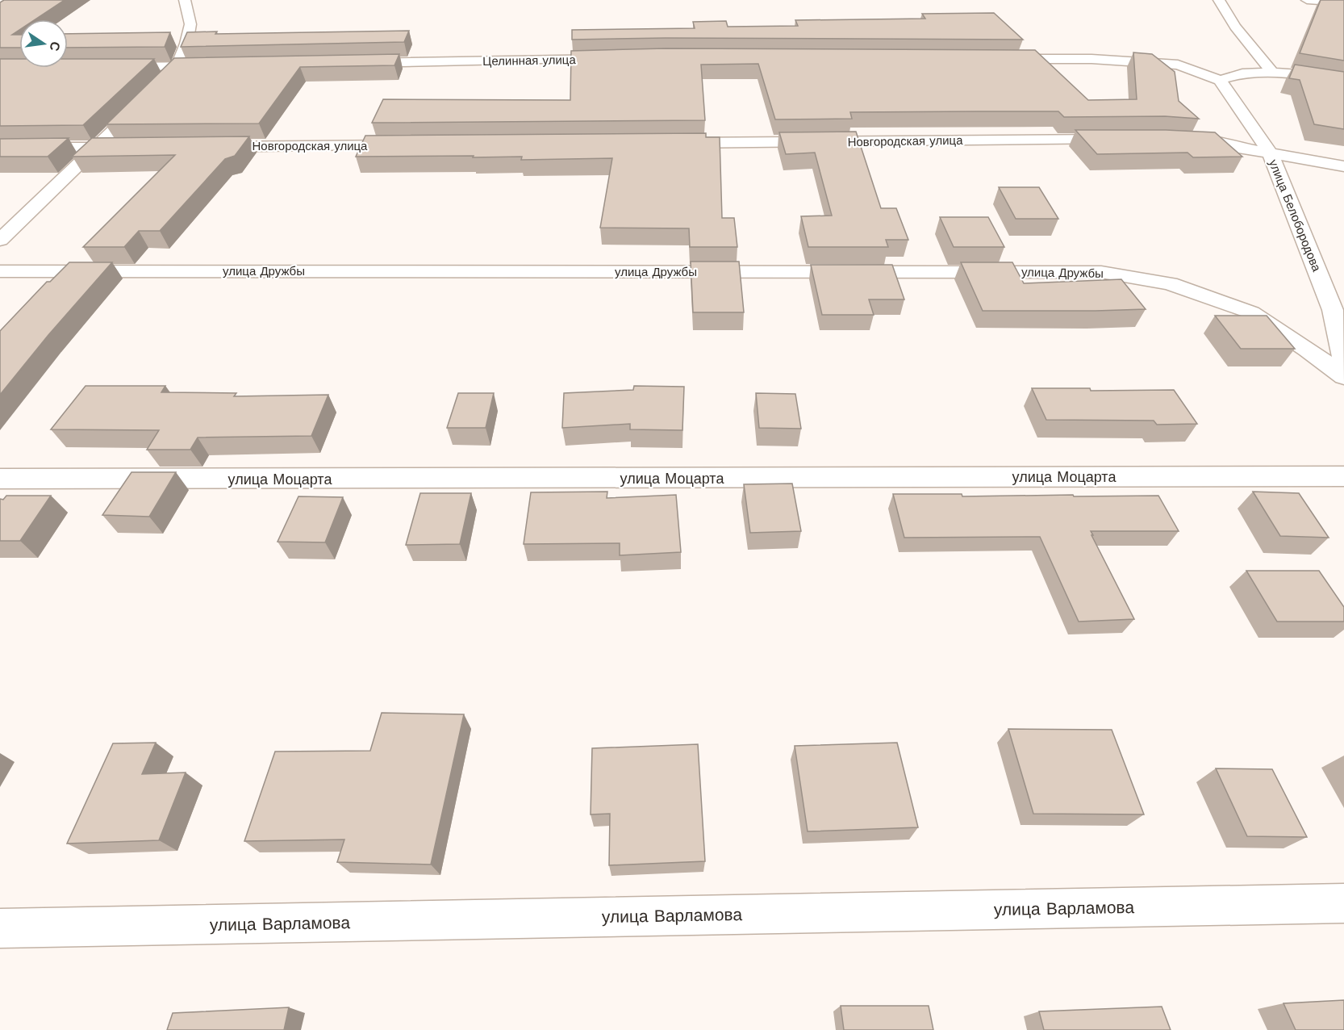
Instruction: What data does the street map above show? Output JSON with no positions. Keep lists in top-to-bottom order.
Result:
{
  "streets": {
    "street": [
      "Целинная улица",
      "Новгородская улица",
      "улица Белобородова",
      "улица Дружбы",
      "улица Моцарта",
      "улица Варламова"
    ]
  },
  "north": "right"
}
